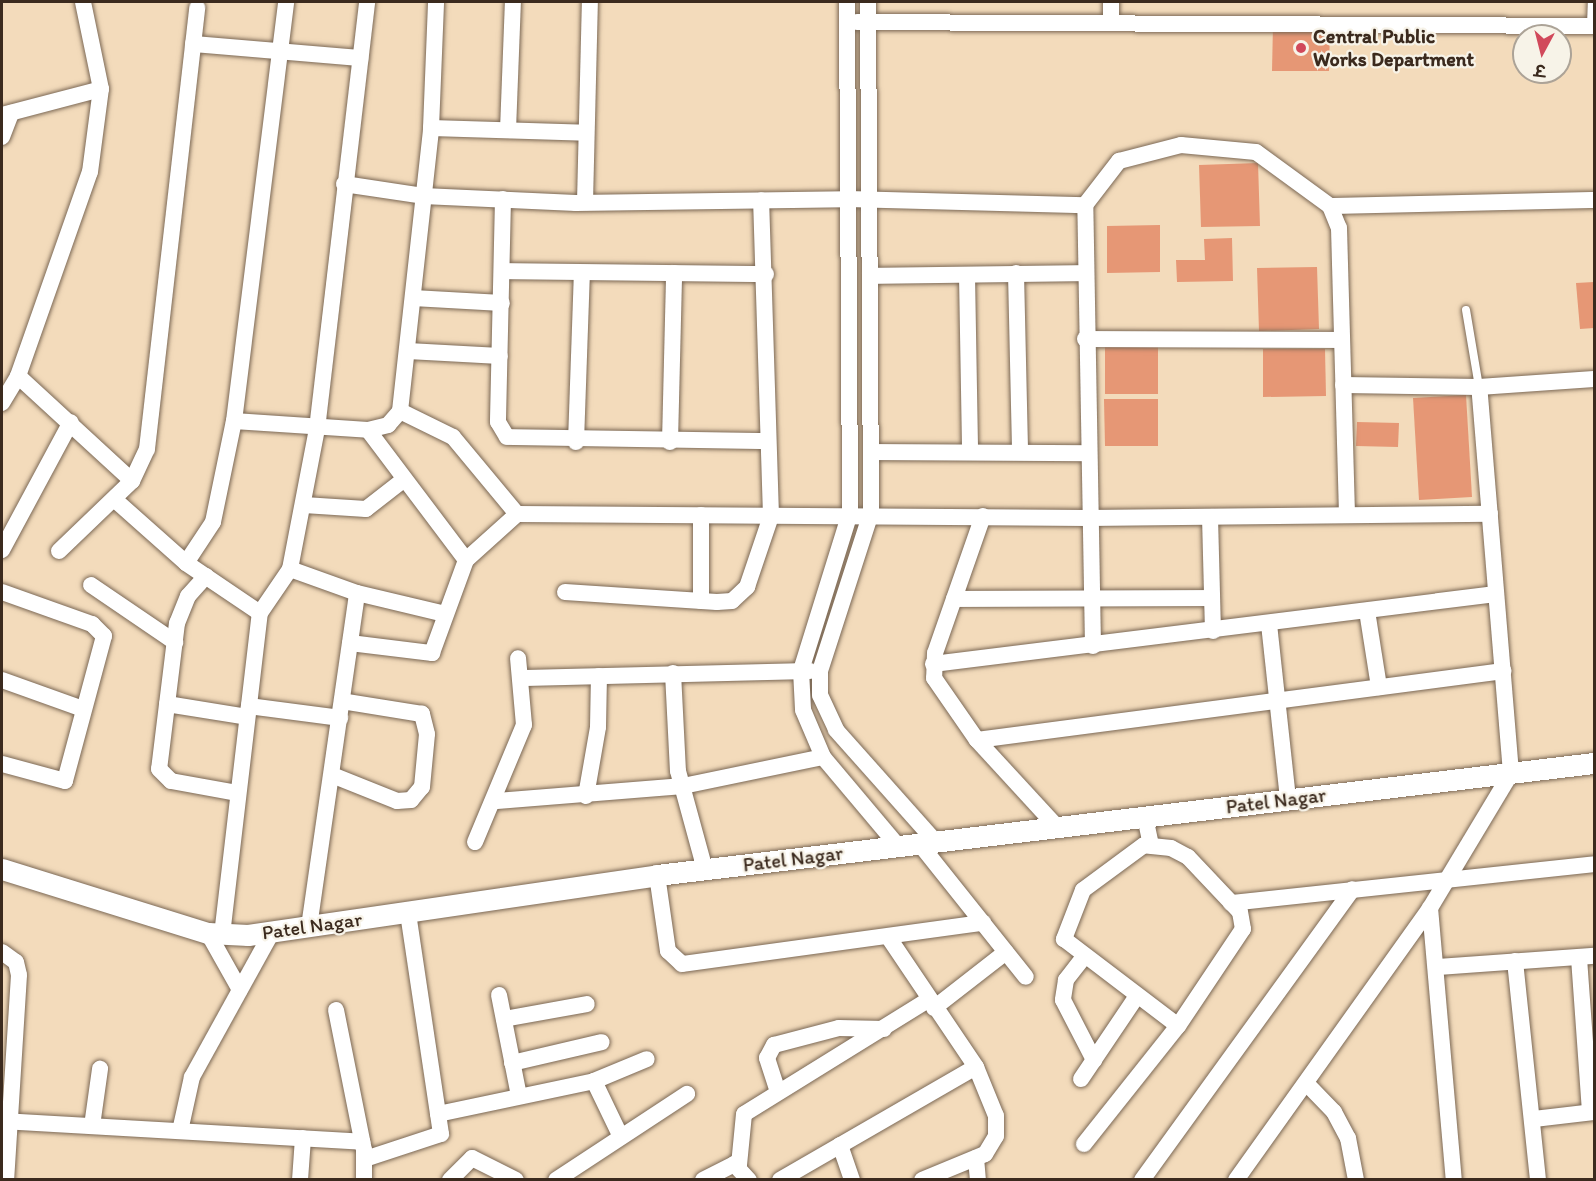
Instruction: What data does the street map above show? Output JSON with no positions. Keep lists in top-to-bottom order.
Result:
{
  "streets": {
    "street": ["Patel Nagar"]
  },
  "places": ["Central Public Works Department"],
  "north": "bottom"
}
